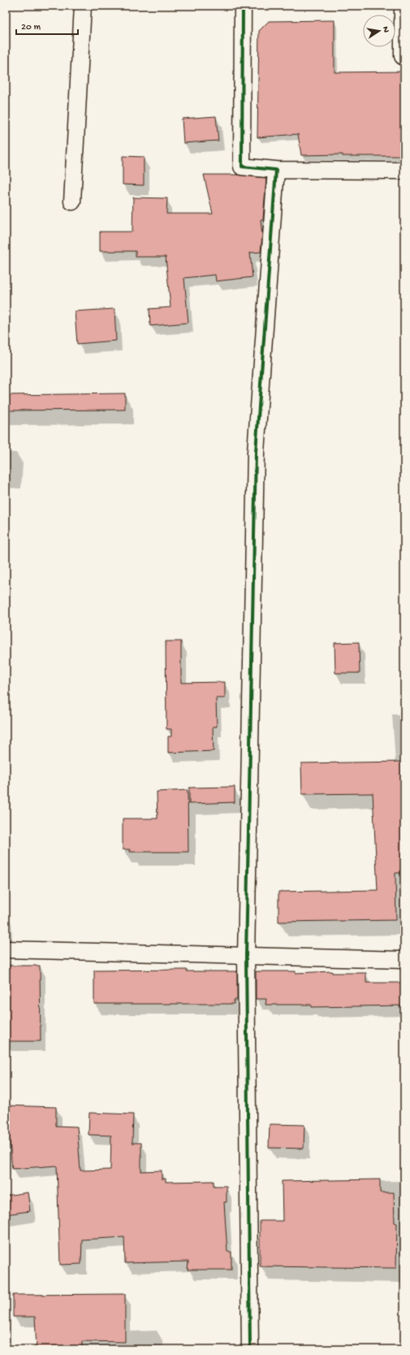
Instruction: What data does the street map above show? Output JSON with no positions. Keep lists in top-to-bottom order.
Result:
{
  "scale_bar": "20 m",
  "north": "right"
}
